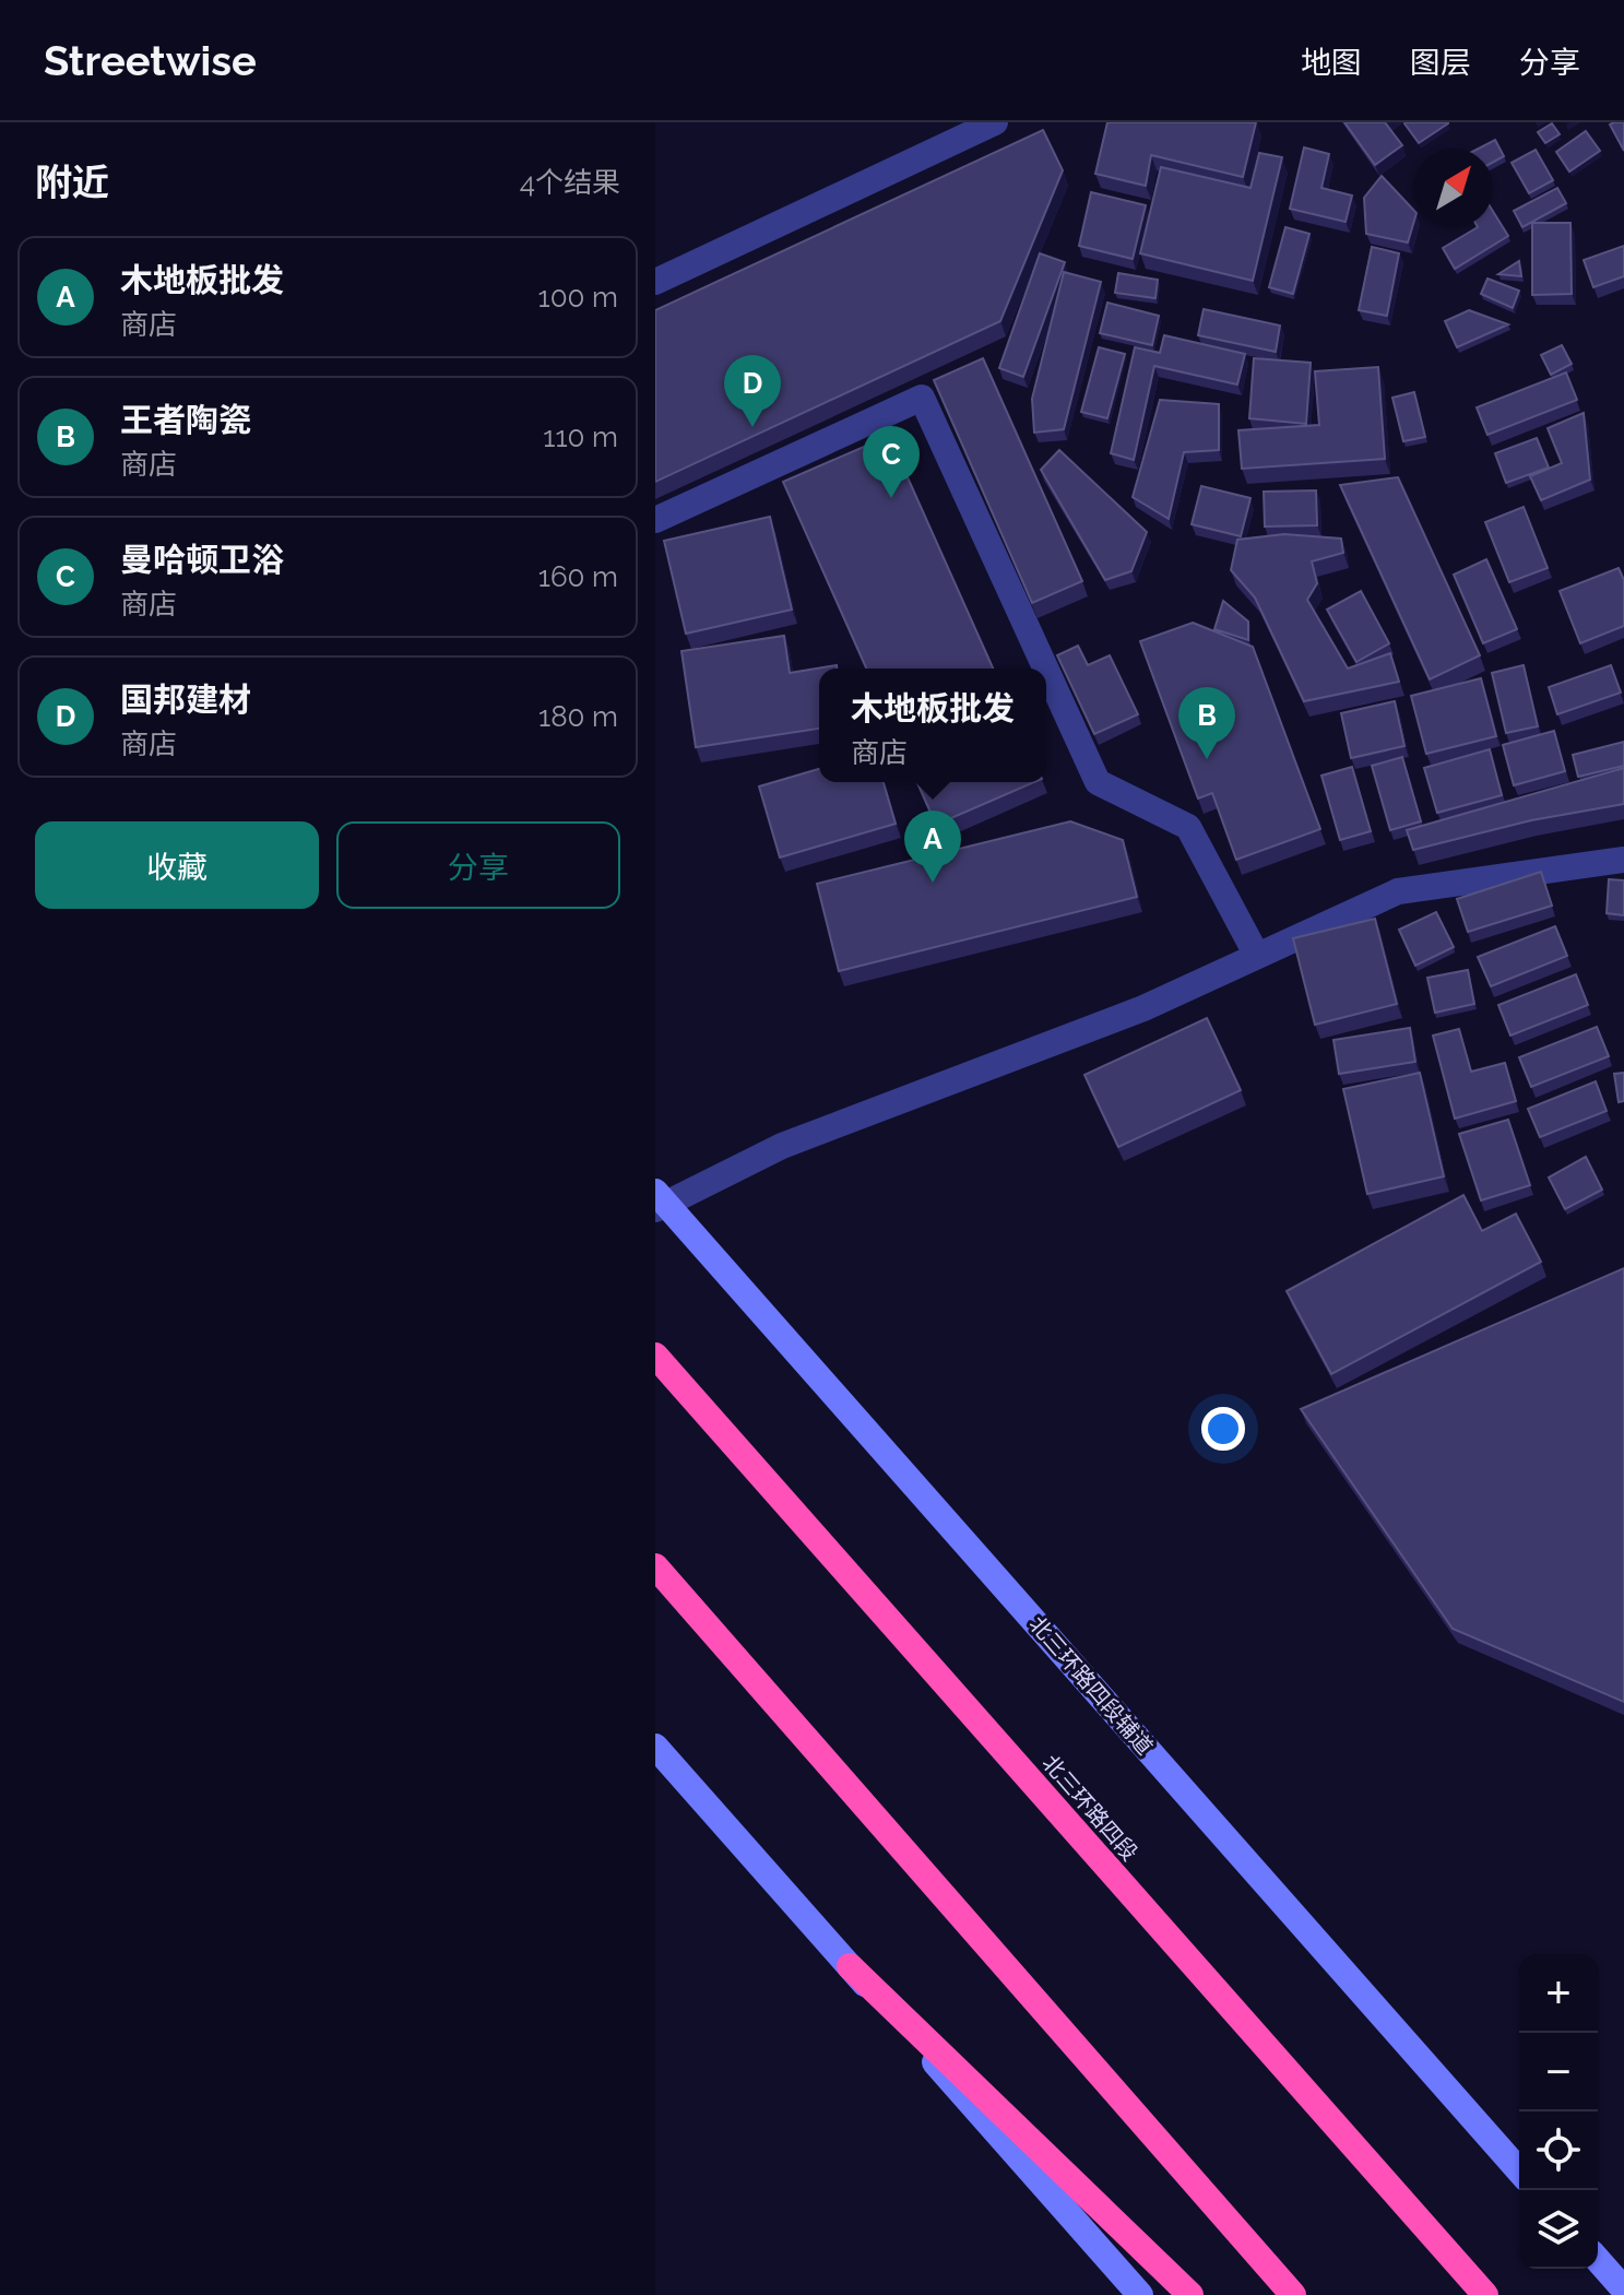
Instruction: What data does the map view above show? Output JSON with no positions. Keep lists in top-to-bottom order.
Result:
{
  "streets": {
    "highway": ["北三环路四段"],
    "main road": ["北三环路四段辅道"]
  },
  "north": "top right",
  "page": {
    "header": "Streetwise",
    "nav": ["地图", "图层", "分享"],
    "heading": ["附近", "4个结果"],
    "list": [
      {
        "mark": "A",
        "name": "木地板批发",
        "note": "商店",
        "value": "100 m"
      },
      {
        "mark": "B",
        "name": "王者陶瓷",
        "note": "商店",
        "value": "110 m"
      },
      {
        "mark": "C",
        "name": "曼哈顿卫浴",
        "note": "商店",
        "value": "160 m"
      },
      {
        "mark": "D",
        "name": "国邦建材",
        "note": "商店",
        "value": "180 m"
      }
    ],
    "pins": [
      "D",
      "C",
      "B",
      "A"
    ],
    "popup": ["木地板批发", "商店"],
    "buttons": ["收藏", "分享"],
    "map_buttons": ["+", "−"]
  }
}
